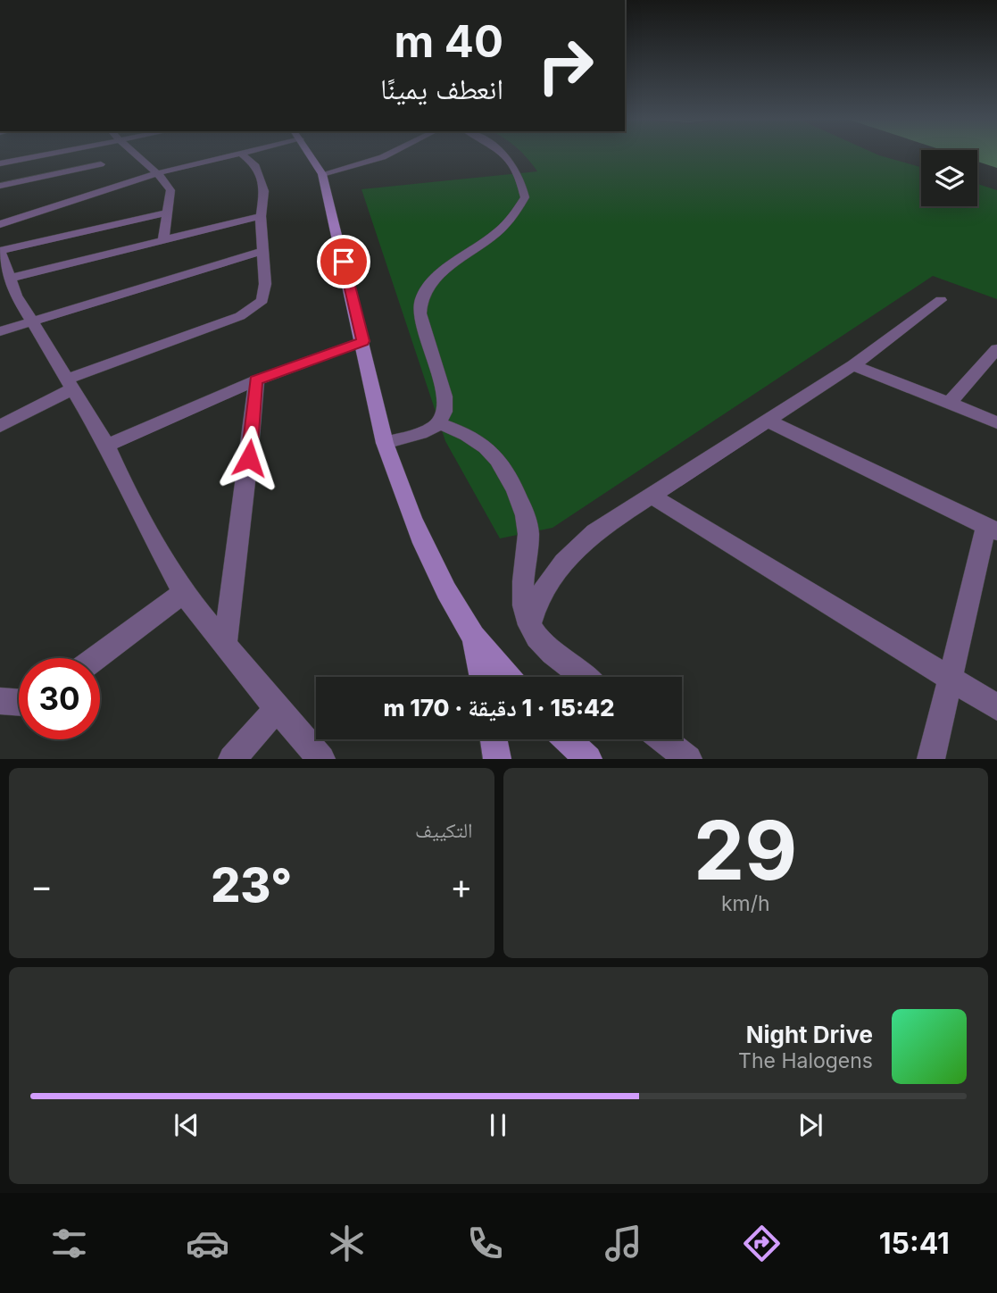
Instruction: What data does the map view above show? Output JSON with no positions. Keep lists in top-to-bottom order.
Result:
{
  "page": {
    "turn": ["40 m", "انعطف يمينًا"],
    "limit": "30",
    "trip": "15:42 · 1 دقيقة · 170 m",
    "tile": [
      ["29", "km/h"],
      "التكييف"
    ],
    "heat": ["−", "23°", "+"],
    "song": ["Night Drive", "The Halogens"],
    "tabs": "15:41"
  }
}
